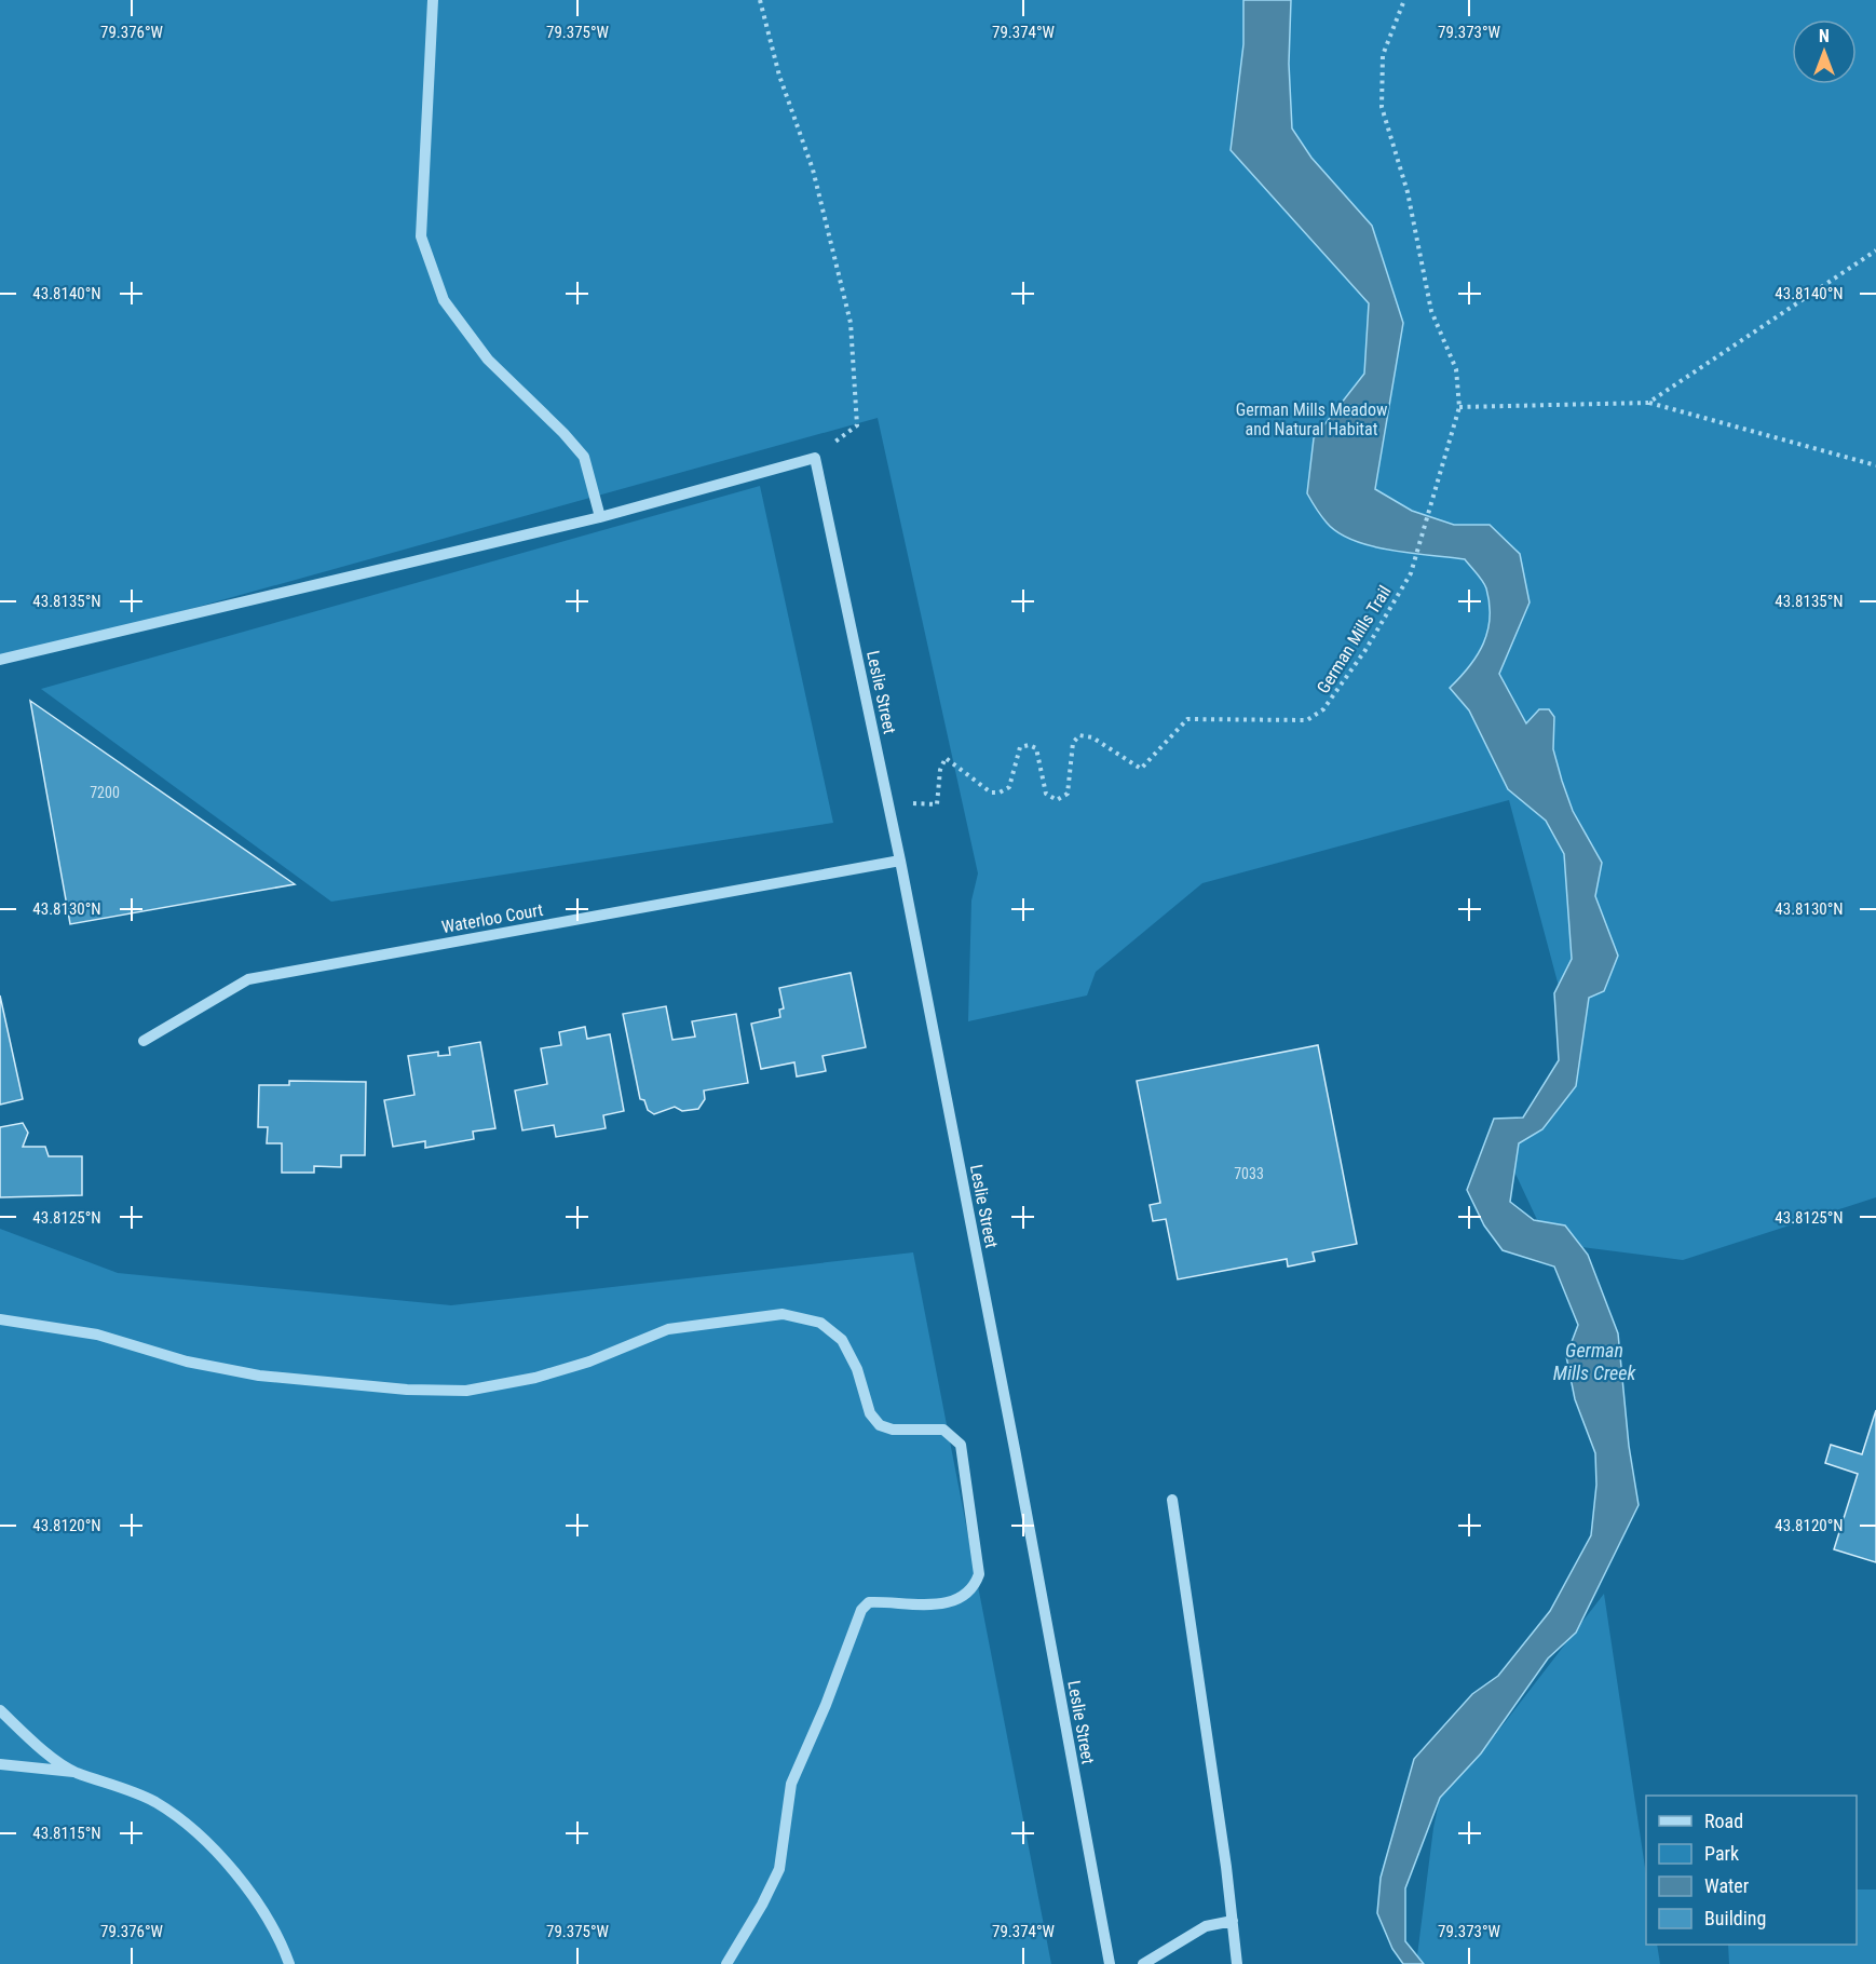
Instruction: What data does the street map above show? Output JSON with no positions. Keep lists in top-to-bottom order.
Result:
{
  "streets": {
    "street": ["Leslie Street", "Waterloo Court"],
    "path": ["German Mills Trail"]
  },
  "crossings": [
    ["German Mills Trail", "Leslie Street"],
    ["Leslie Street", "Waterloo Court"]
  ],
  "water": ["German Mills Creek"],
  "parks": ["German Mills Meadow and Natural Habitat"],
  "house_numbers": ["7200", "7033"],
  "legend": [
    "Road",
    "Park",
    "Water",
    "Building"
  ],
  "north": "top",
  "coordinates": [
    "79.376°W",
    "79.375°W",
    "79.374°W",
    "79.373°W",
    "43.8140°N",
    "43.8135°N",
    "43.8130°N",
    "43.8125°N",
    "43.8120°N",
    "43.8115°N"
  ]
}
